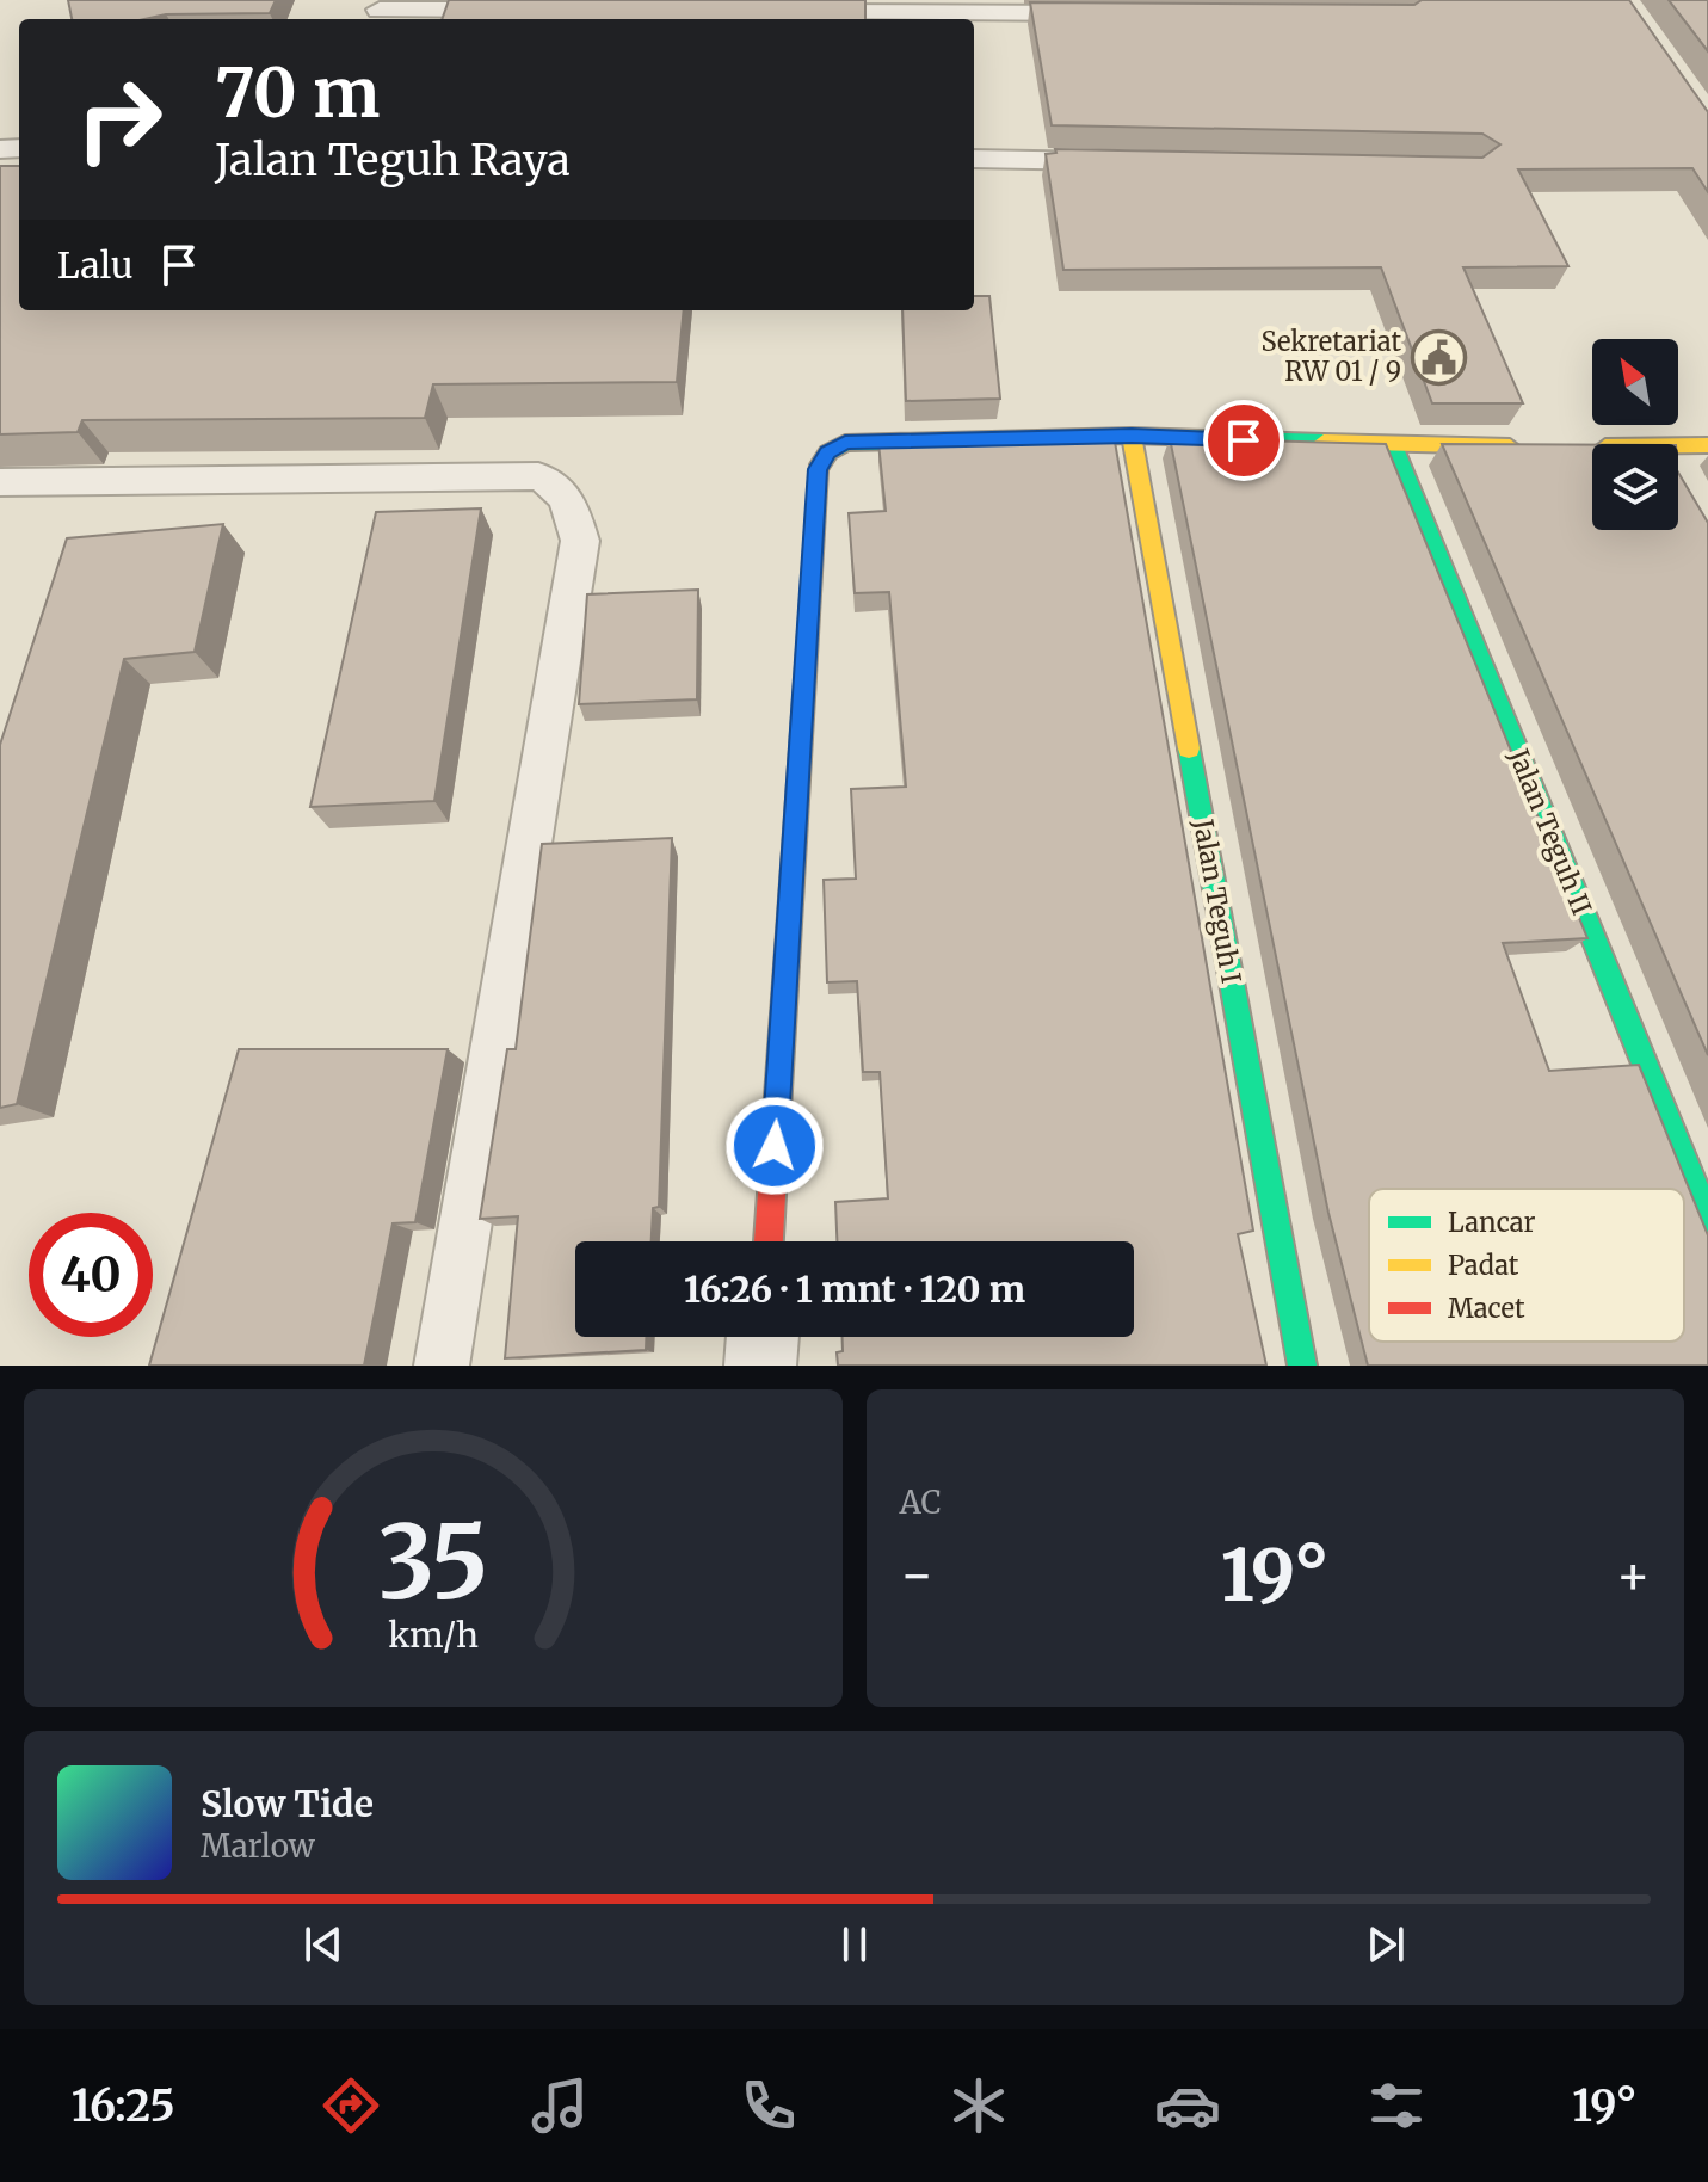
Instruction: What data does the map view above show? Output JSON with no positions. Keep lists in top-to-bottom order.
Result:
{
  "streets": {
    "street": ["Jalan Teguh II", "Jalan Teguh I"]
  },
  "places": {
    "public building": ["Sekretariat RW 01 / 9"]
  },
  "legend": ["Lancar", "Padat", "Macet"],
  "north": "top left",
  "page": {
    "turn": ["70 m", "Jalan Teguh Raya"],
    "then": "Lalu",
    "limit": "40",
    "trip": "16:26 · 1 mnt · 120 m",
    "tile": "AC",
    "heat": ["−", "19°", "+"],
    "song": ["Slow Tide", "Marlow"],
    "tabs": ["16:25", "19°"],
    "gauge": ["35", "km/h"]
  }
}
